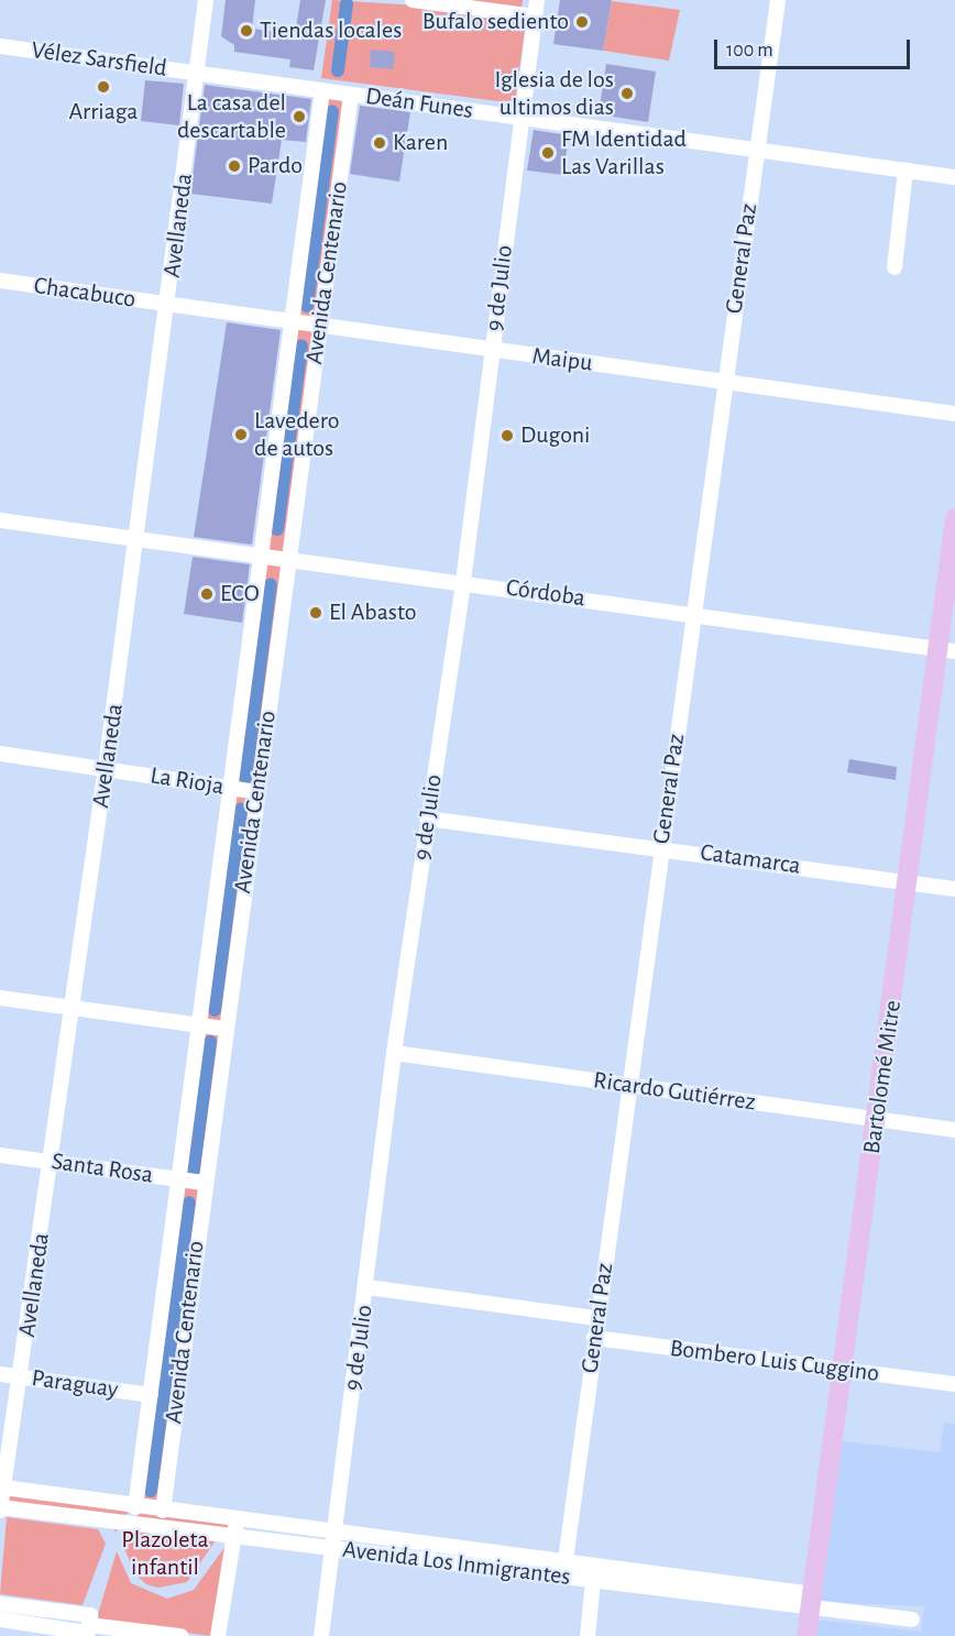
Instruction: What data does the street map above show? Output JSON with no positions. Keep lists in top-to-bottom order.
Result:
{
  "streets": {
    "main road": ["Bartolomé Mitre"],
    "street": [
      "Vélez Sarsfield",
      "Deán Funes",
      "Avellaneda",
      "General Paz",
      "Avenida Centenario",
      "9 de Julio",
      "Chacabuco",
      "Maipu",
      "Córdoba",
      "La Rioja",
      "Catamarca",
      "Ricardo Gutiérrez",
      "Santa Rosa",
      "Bombero Luis Cuggino",
      "Paraguay",
      "Avenida Los Inmigrantes"
    ]
  },
  "crossings": [
    ["Vélez Sarsfield", "Deán Funes"],
    ["Vélez Sarsfield", "Avellaneda"],
    ["Deán Funes", "Avellaneda"],
    ["Deán Funes", "General Paz"],
    ["Deán Funes", "Avenida Centenario"],
    ["Deán Funes", "9 de Julio"],
    ["Avellaneda", "Chacabuco"],
    ["Avellaneda", "Maipu"],
    ["Avellaneda", "Córdoba"],
    ["Avellaneda", "La Rioja"],
    ["Avellaneda", "Santa Rosa"],
    ["Avellaneda", "Paraguay"],
    ["Avellaneda", "Avenida Los Inmigrantes"],
    ["General Paz", "Maipu"],
    ["General Paz", "Córdoba"],
    ["General Paz", "Catamarca"],
    ["General Paz", "Ricardo Gutiérrez"],
    ["General Paz", "Bombero Luis Cuggino"],
    ["General Paz", "Avenida Los Inmigrantes"],
    ["Avenida Centenario", "Maipu"],
    ["Avenida Centenario", "Córdoba"],
    ["Avenida Centenario", "La Rioja"],
    ["Avenida Centenario", "Santa Rosa"],
    ["Avenida Centenario", "Paraguay"],
    ["Avenida Centenario", "Avenida Los Inmigrantes"],
    ["9 de Julio", "Maipu"],
    ["9 de Julio", "Córdoba"],
    ["9 de Julio", "Catamarca"],
    ["9 de Julio", "Ricardo Gutiérrez"],
    ["9 de Julio", "Avenida Los Inmigrantes"],
    ["Chacabuco", "Maipu"],
    ["Córdoba", "Bartolomé Mitre"],
    ["Catamarca", "Bartolomé Mitre"],
    ["Bartolomé Mitre", "Ricardo Gutiérrez"],
    ["Bartolomé Mitre", "Bombero Luis Cuggino"],
    ["Bartolomé Mitre", "Avenida Los Inmigrantes"]
  ],
  "parks": ["Plazoleta infantil"],
  "places": [
    "Bufalo sediento",
    "Tiendas locales",
    "Arriaga",
    "Iglesia de los ultimos dias",
    "La casa del descartable",
    "Karen",
    "FM Identidad Las Varillas",
    "Pardo",
    "Lavedero de autos",
    "Dugoni",
    "ECO",
    "El Abasto"
  ],
  "scale_bar": "100 m"
}
